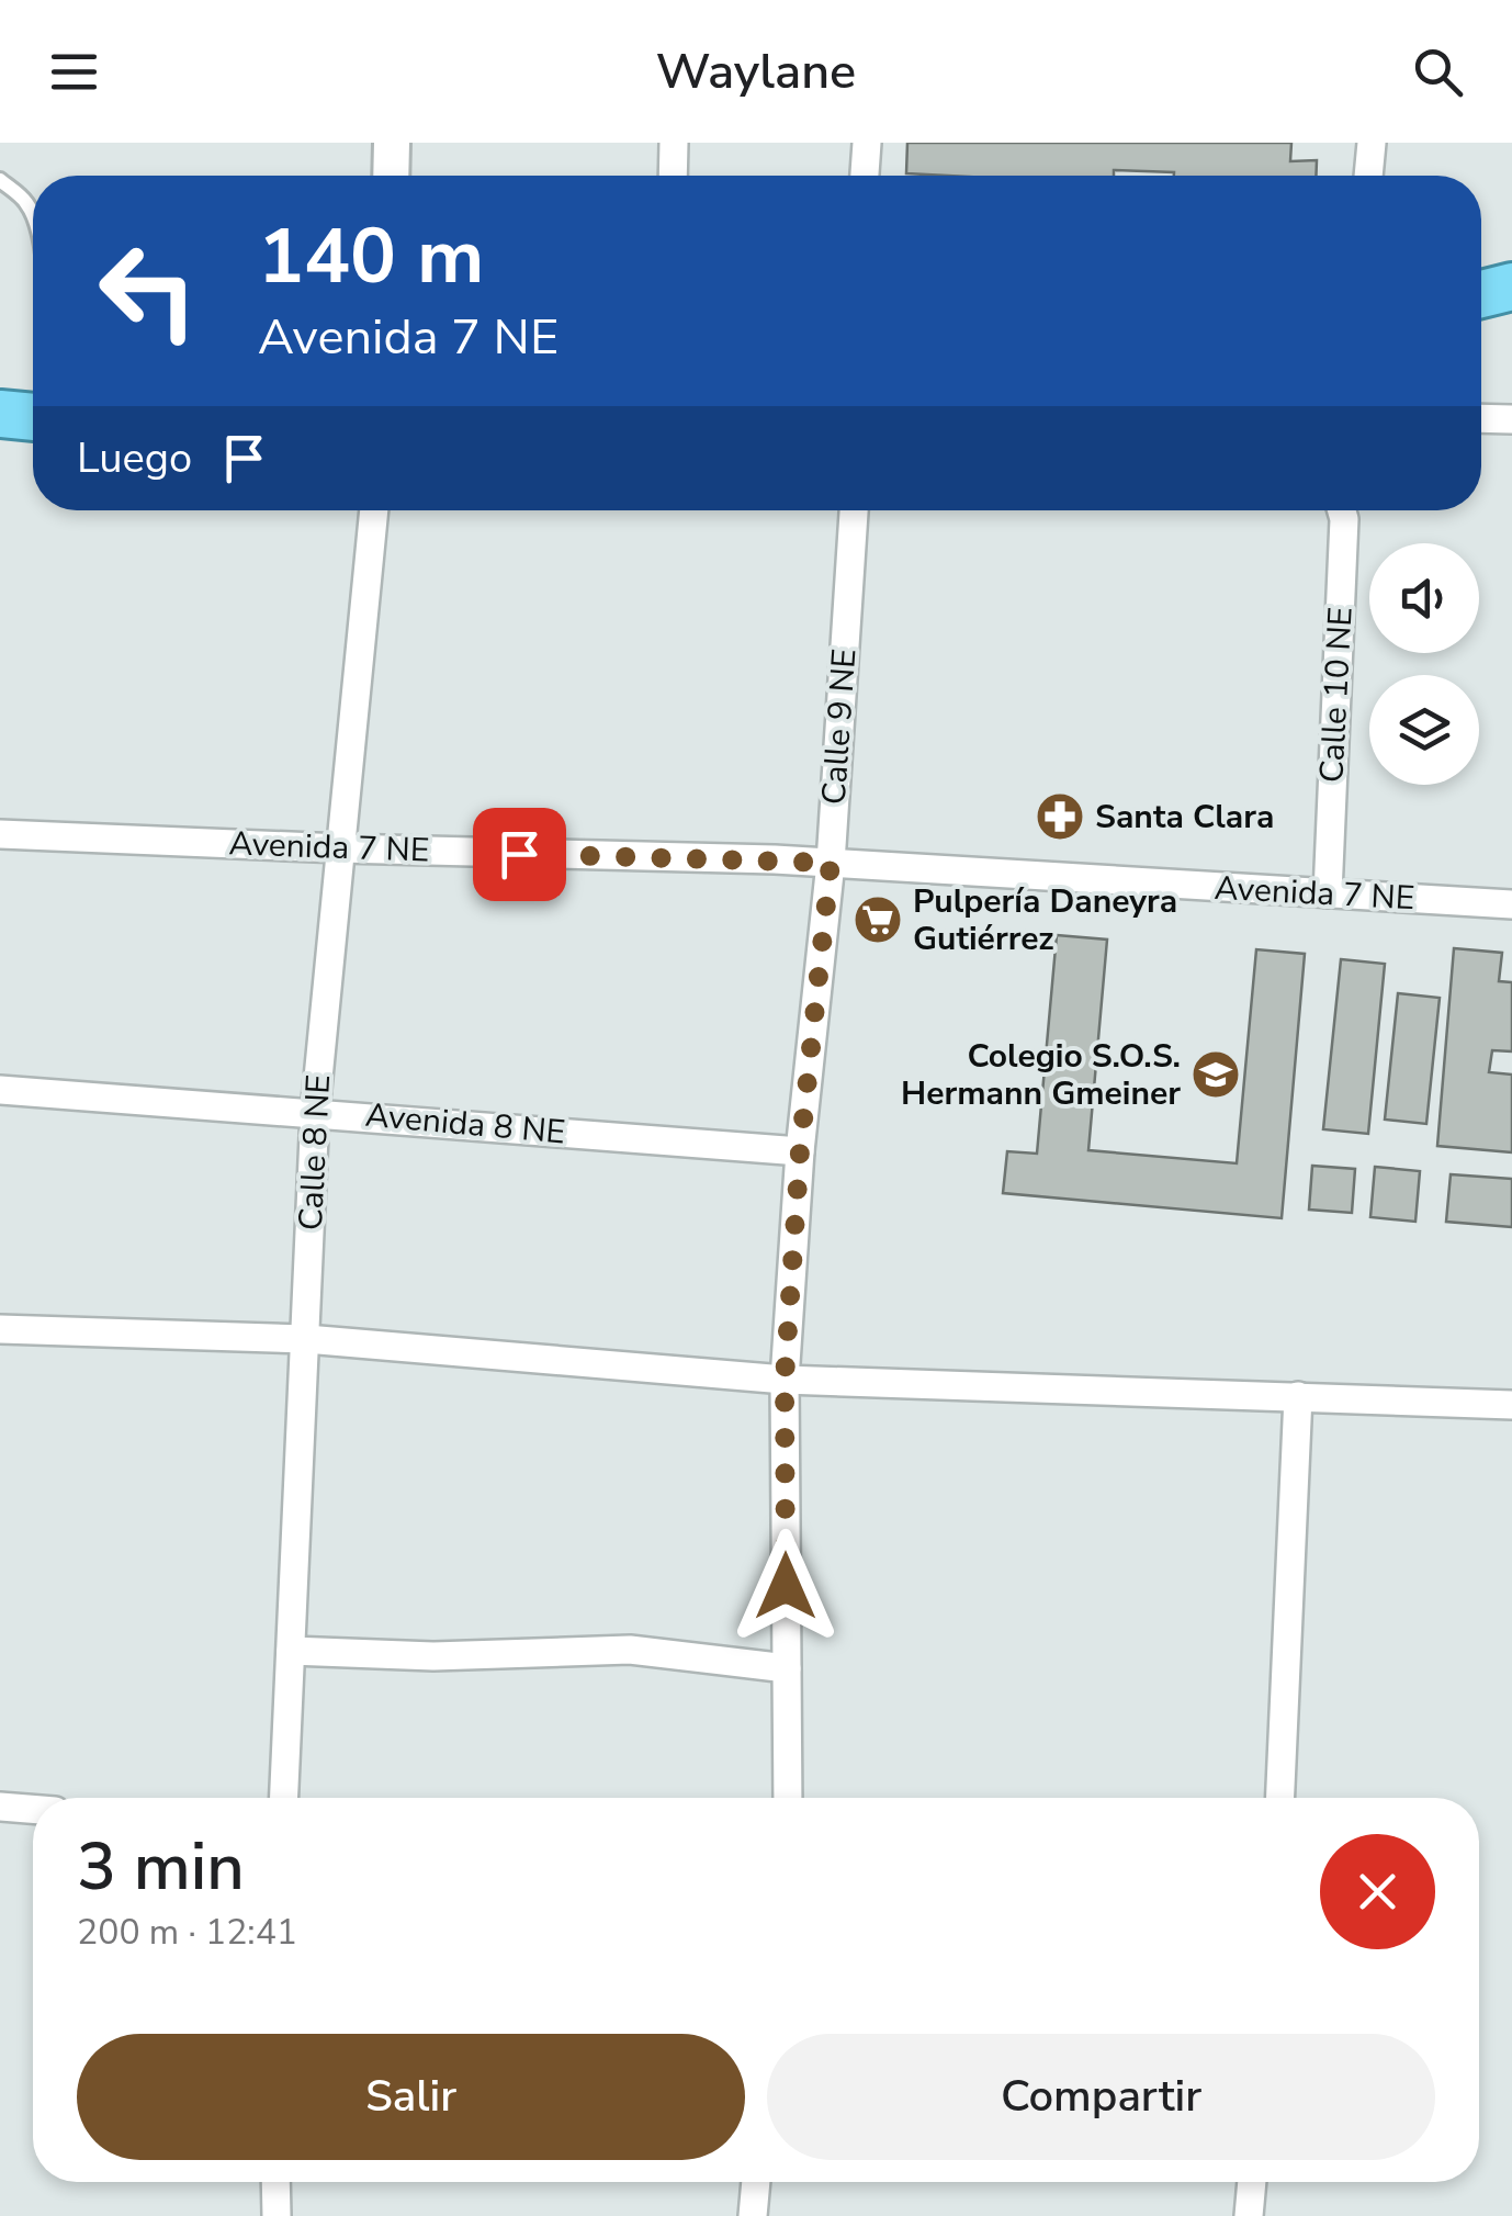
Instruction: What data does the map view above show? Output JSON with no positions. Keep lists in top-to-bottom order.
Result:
{
  "streets": {
    "street": [
      "Calle 10 NE",
      "Calle 9 NE",
      "Avenida 7 NE",
      "Avenida 8 NE",
      "Calle 8 NE"
    ]
  },
  "crossings": [
    ["Calle 10 NE", "Avenida 7 NE"],
    ["Calle 9 NE", "Avenida 7 NE"],
    ["Calle 9 NE", "Avenida 8 NE"],
    ["Avenida 7 NE", "Calle 8 NE"],
    ["Avenida 8 NE", "Calle 8 NE"]
  ],
  "places": {
    "pharmacy": ["Santa Clara"],
    "supermarket": ["Pulpería Daneyra Gutiérrez"],
    "school or university": ["Colegio S.O.S. Hermann Gmeiner"]
  },
  "page": {
    "header": "Waylane",
    "turn": ["140 m", "Avenida 7 NE"],
    "then": "Luego",
    "heading": ["3 min", "200 m · 12:41"],
    "buttons": ["Salir", "Compartir"]
  }
}
